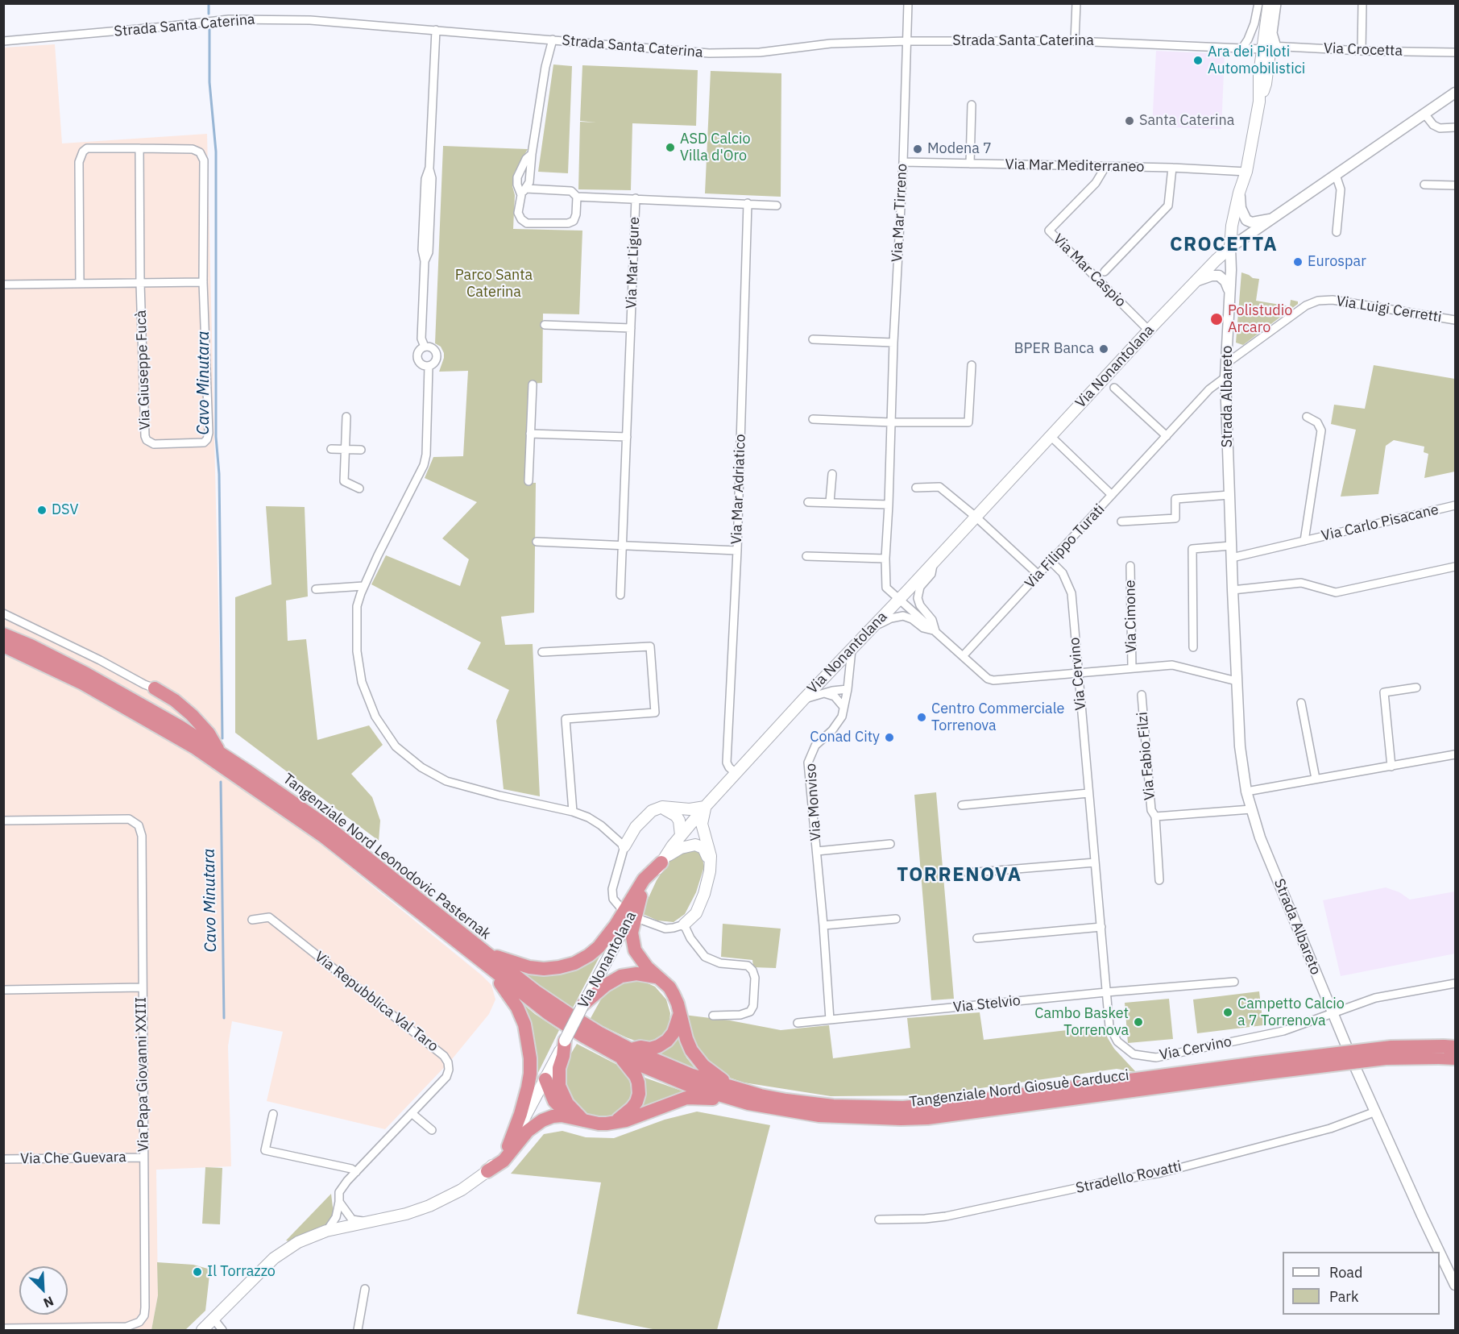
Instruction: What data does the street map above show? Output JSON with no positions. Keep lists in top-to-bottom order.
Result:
{
  "streets": {
    "highway": ["Tangenziale Nord Leonodovic Pasternak", "Tangenziale Nord Giosuè Carducci"],
    "main road": ["Via Nonantolana"],
    "street": [
      "Strada Santa Caterina",
      "Via Crocetta",
      "Via Mar Mediterraneo",
      "Via Mar Tirreno",
      "Via Mar Ligure",
      "Via Mar Caspio",
      "Via Luigi Cerretti",
      "Via Giuseppe Fucà",
      "Strada Albareto",
      "Via Mar Adriatico",
      "Via Carlo Pisacane",
      "Via Filippo Turati",
      "Via Cimone",
      "Via Cervino",
      "Via Fabio Filzi",
      "Via Monviso",
      "Via Repubblica Val Taro",
      "Via Stelvio",
      "Via Papa Giovanni XXIII",
      "Via Che Guevara",
      "Stradello Rovatti"
    ]
  },
  "crossings": [
    ["Strada Santa Caterina", "Via Crocetta"],
    ["Strada Santa Caterina", "Via Mar Tirreno"],
    ["Via Mar Mediterraneo", "Via Mar Tirreno"],
    ["Via Mar Mediterraneo", "Via Mar Caspio"],
    ["Via Mar Tirreno", "Via Nonantolana"],
    ["Via Mar Tirreno", "Via Cimone"],
    ["Via Mar Caspio", "Via Nonantolana"],
    ["Via Luigi Cerretti", "Strada Albareto"],
    ["Via Nonantolana", "Strada Albareto"],
    ["Via Nonantolana", "Via Mar Adriatico"],
    ["Via Nonantolana", "Via Cimone"],
    ["Via Nonantolana", "Via Monviso"],
    ["Via Nonantolana", "Via Repubblica Val Taro"],
    ["Strada Albareto", "Via Carlo Pisacane"],
    ["Strada Albareto", "Via Filippo Turati"],
    ["Strada Albareto", "Via Cimone"],
    ["Strada Albareto", "Via Cervino"],
    ["Strada Albareto", "Via Fabio Filzi"],
    ["Strada Albareto", "Stradello Rovatti"],
    ["Via Filippo Turati", "Via Cimone"],
    ["Via Filippo Turati", "Via Cervino"],
    ["Via Cimone", "Via Cervino"],
    ["Via Cervino", "Via Stelvio"],
    ["Via Monviso", "Via Stelvio"],
    ["Tangenziale Nord Leonodovic Pasternak", "Tangenziale Nord Giosuè Carducci"],
    ["Via Papa Giovanni XXIII", "Via Che Guevara"]
  ],
  "districts": ["CROCETTA", "TORRENOVA"],
  "water": ["Cavo Minutara"],
  "parks": ["Parco Santa Caterina"],
  "places": [
    "Ara dei Piloti Automobilistici",
    "Santa Caterina",
    "ASD Calcio Villa d'Oro",
    "Modena 7",
    "Eurospar",
    "Polistudio Arcaro",
    "BPER Banca",
    "DSV",
    "Centro Commerciale Torrenova",
    "Conad City",
    "Campetto Calcio a 7 Torrenova",
    "Cambo Basket Torrenova",
    "Il Torrazzo"
  ],
  "legend": ["Road", "Park"],
  "north": "bottom right"
}
